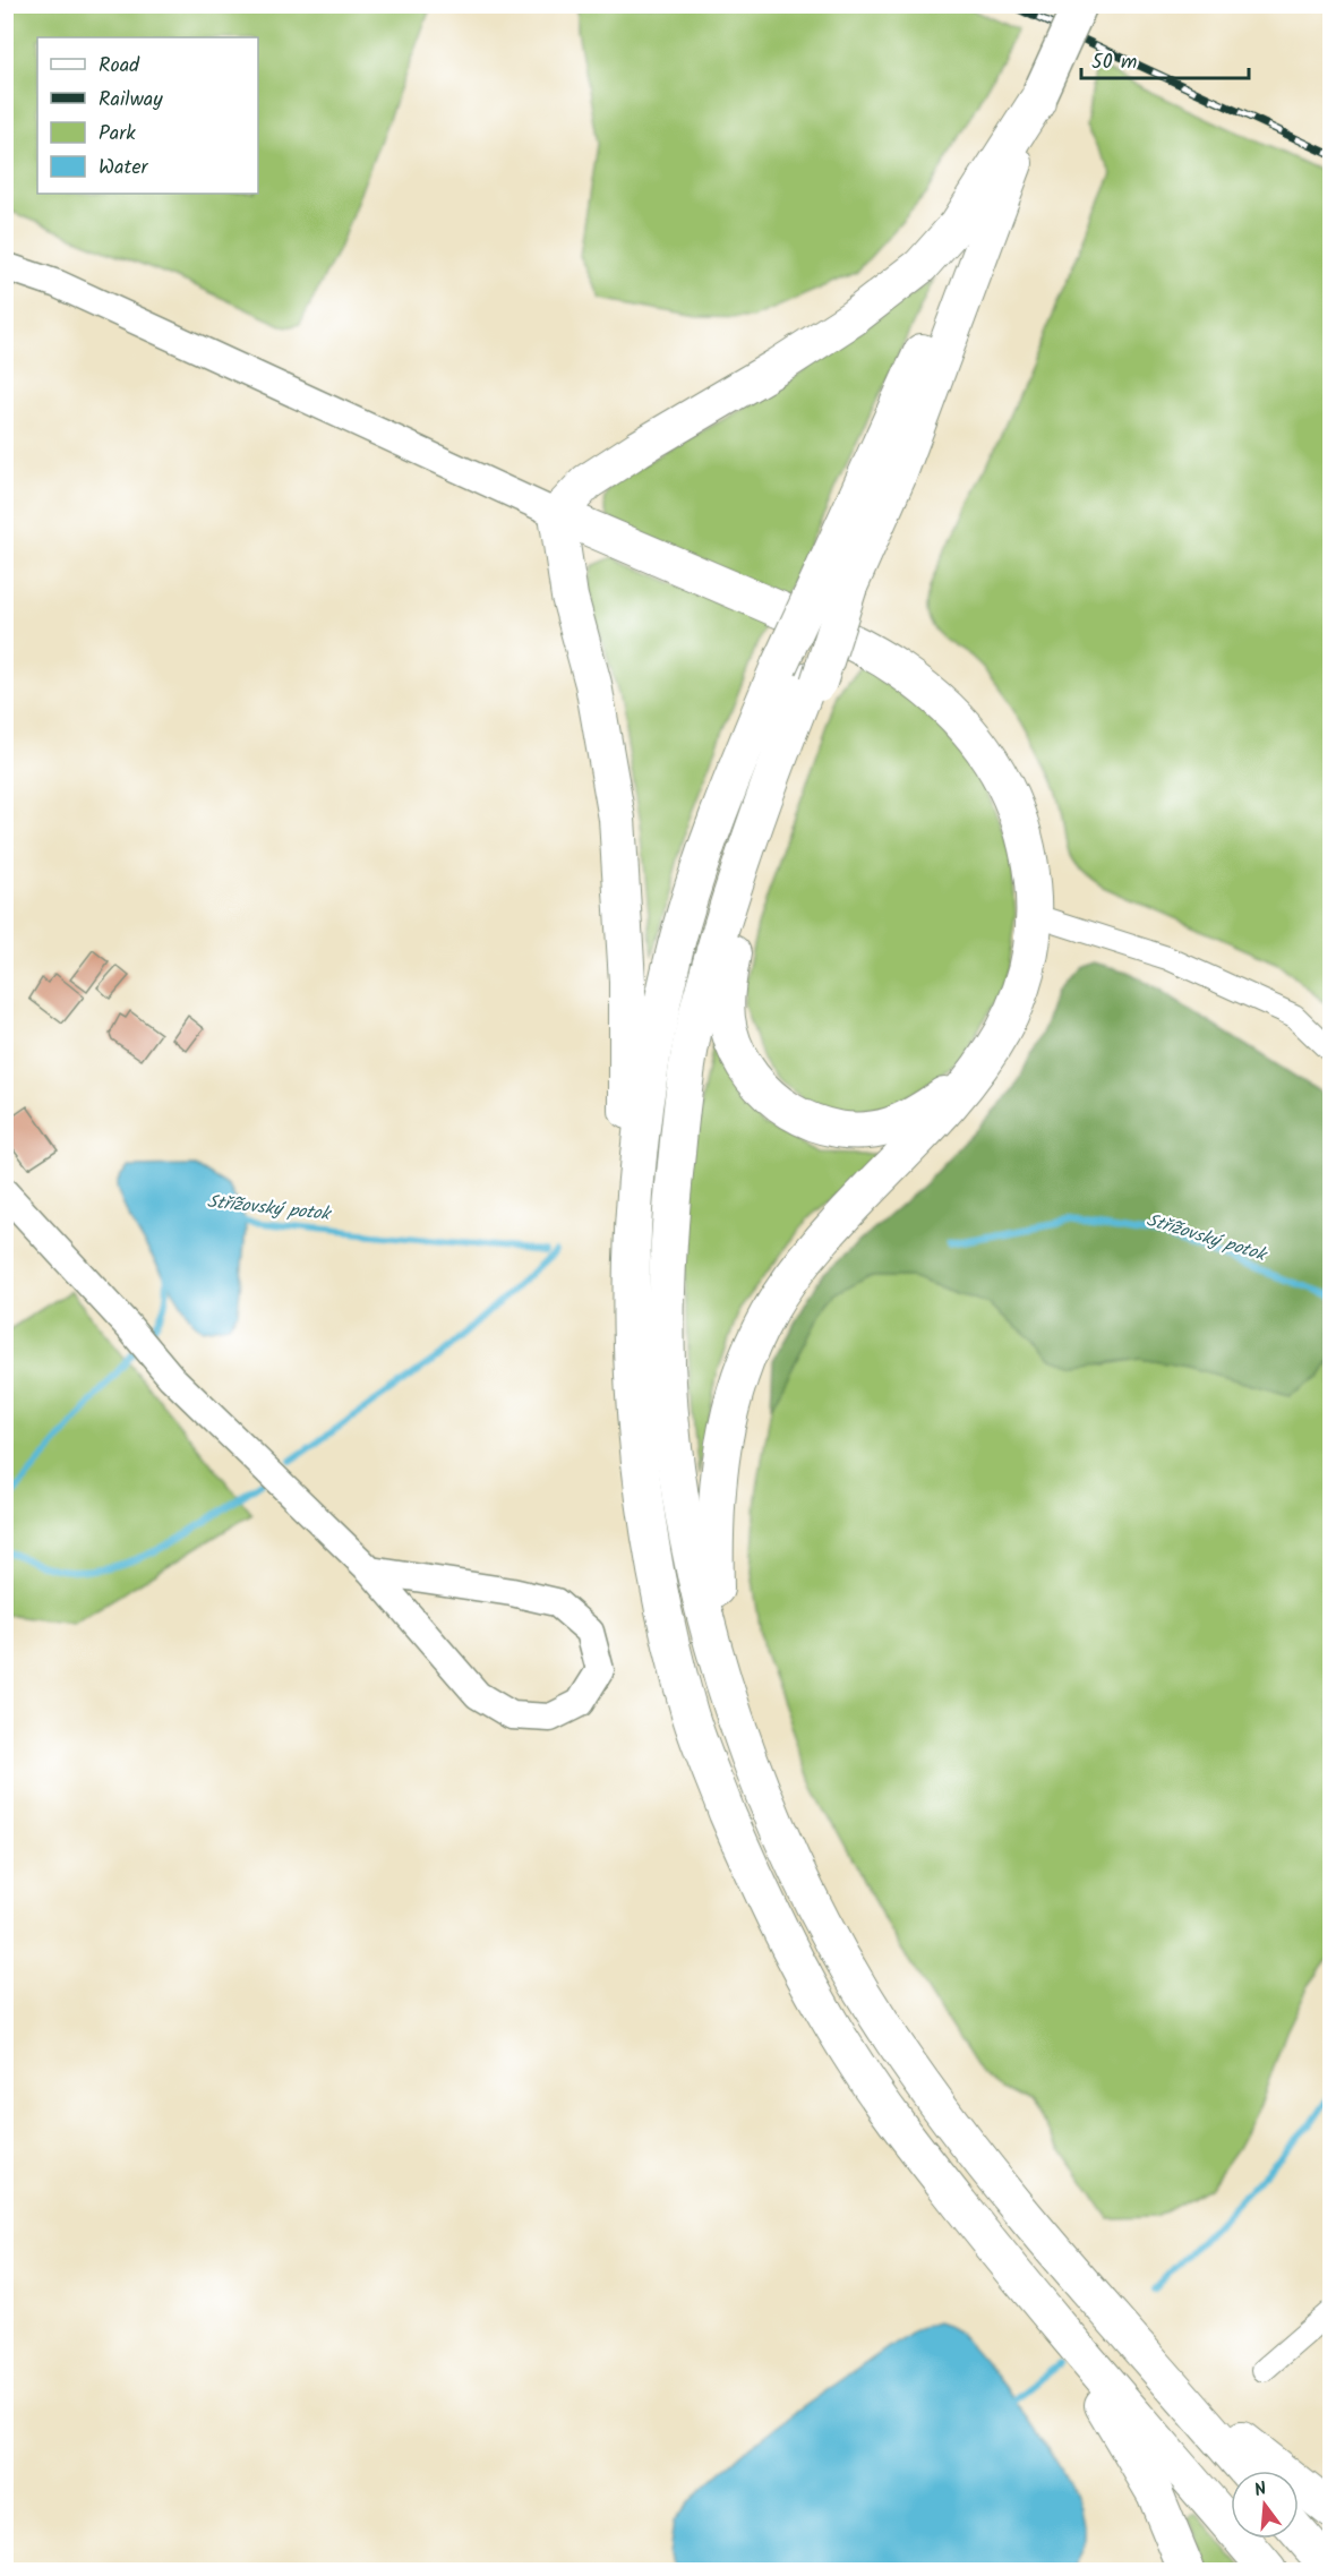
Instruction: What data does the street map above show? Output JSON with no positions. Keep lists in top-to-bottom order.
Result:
{
  "water": ["Střížovský potok"],
  "legend": [
    "Road",
    "Railway",
    "Park",
    "Water"
  ],
  "scale_bar": "50 m",
  "north": "top"
}
